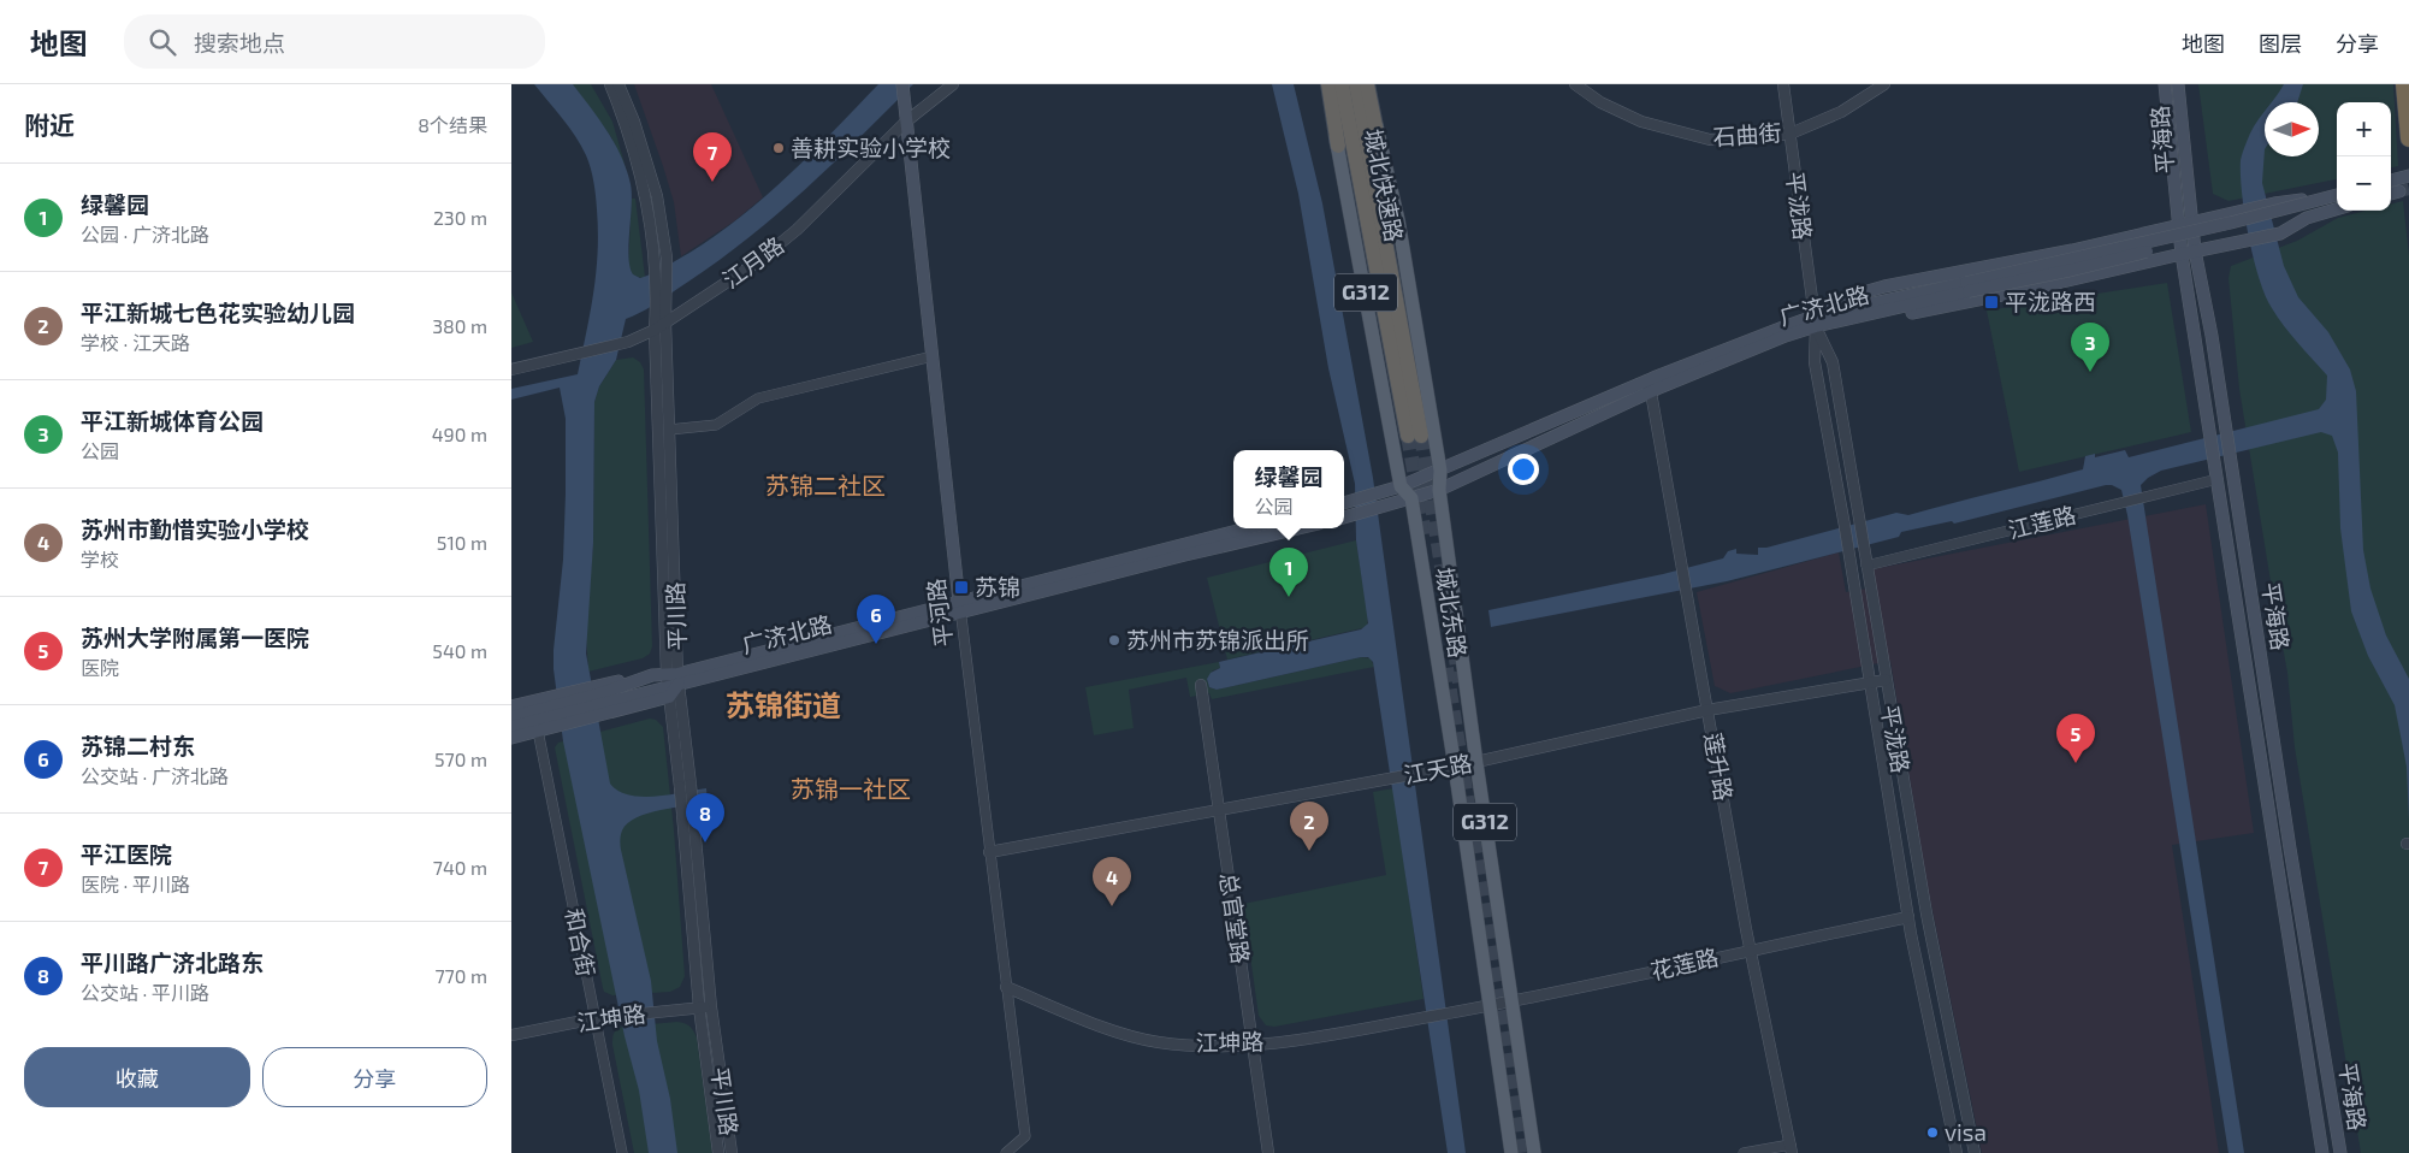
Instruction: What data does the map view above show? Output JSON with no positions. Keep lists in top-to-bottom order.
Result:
{
  "streets": {
    "highway": ["城北快速路"],
    "main road": [
      "平海路",
      "G312",
      "广济北路",
      "平河路",
      "城北东路"
    ],
    "street": [
      "石曲街",
      "平泷路",
      "江月路",
      "江莲路",
      "平川路",
      "莲升路",
      "江天路",
      "总官堂路",
      "和合街",
      "花莲路",
      "江坤路"
    ]
  },
  "crossings": [
    ["石曲街", "平泷路"],
    ["平海路", "江莲路"],
    ["平泷路", "广济北路"],
    ["平泷路", "江莲路"],
    ["平泷路", "江天路"],
    ["平泷路", "花莲路"],
    ["江月路", "平河路"],
    ["江月路", "平川路"],
    ["G312", "广济北路"],
    ["广济北路", "平河路"],
    ["广济北路", "城北东路"],
    ["广济北路", "平川路"],
    ["广济北路", "莲升路"],
    ["平河路", "江天路"],
    ["平河路", "江坤路"],
    ["城北东路", "江天路"],
    ["城北东路", "花莲路"],
    ["平川路", "江坤路"],
    ["莲升路", "江天路"],
    ["莲升路", "花莲路"],
    ["江天路", "总官堂路"],
    ["总官堂路", "江坤路"],
    ["和合街", "江坤路"],
    ["花莲路", "江坤路"]
  ],
  "districts": ["苏锦二社区", "苏锦街道", "苏锦一社区"],
  "places": {
    "other": ["善耕实验小学校", "苏州市苏锦派出所", "visa"],
    "transit": ["平泷路西", "苏锦"]
  },
  "north": "right",
  "page": {
    "header": "地图",
    "search": "搜索地点",
    "nav": ["地图", "图层", "分享"],
    "heading": ["附近", "8个结果"],
    "map_buttons": ["+", "−"],
    "pins": [
      "7",
      "3",
      "1",
      "6",
      "5",
      "8",
      "2",
      "4"
    ],
    "list": [
      {
        "mark": "1",
        "name": "绿馨园",
        "note": "公园 · 广济北路",
        "value": "230 m"
      },
      {
        "mark": "2",
        "name": "平江新城七色花实验幼儿园",
        "note": "学校 · 江天路",
        "value": "380 m"
      },
      {
        "mark": "3",
        "name": "平江新城体育公园",
        "note": "公园",
        "value": "490 m"
      },
      {
        "mark": "4",
        "name": "苏州市勤惜实验小学校",
        "note": "学校",
        "value": "510 m"
      },
      {
        "mark": "5",
        "name": "苏州大学附属第一医院",
        "note": "医院",
        "value": "540 m"
      },
      {
        "mark": "6",
        "name": "苏锦二村东",
        "note": "公交站 · 广济北路",
        "value": "570 m"
      },
      {
        "mark": "7",
        "name": "平江医院",
        "note": "医院 · 平川路",
        "value": "740 m"
      },
      {
        "mark": "8",
        "name": "平川路广济北路东",
        "note": "公交站 · 平川路",
        "value": "770 m"
      }
    ],
    "popup": ["绿馨园", "公园"],
    "buttons": ["收藏", "分享"]
  }
}
